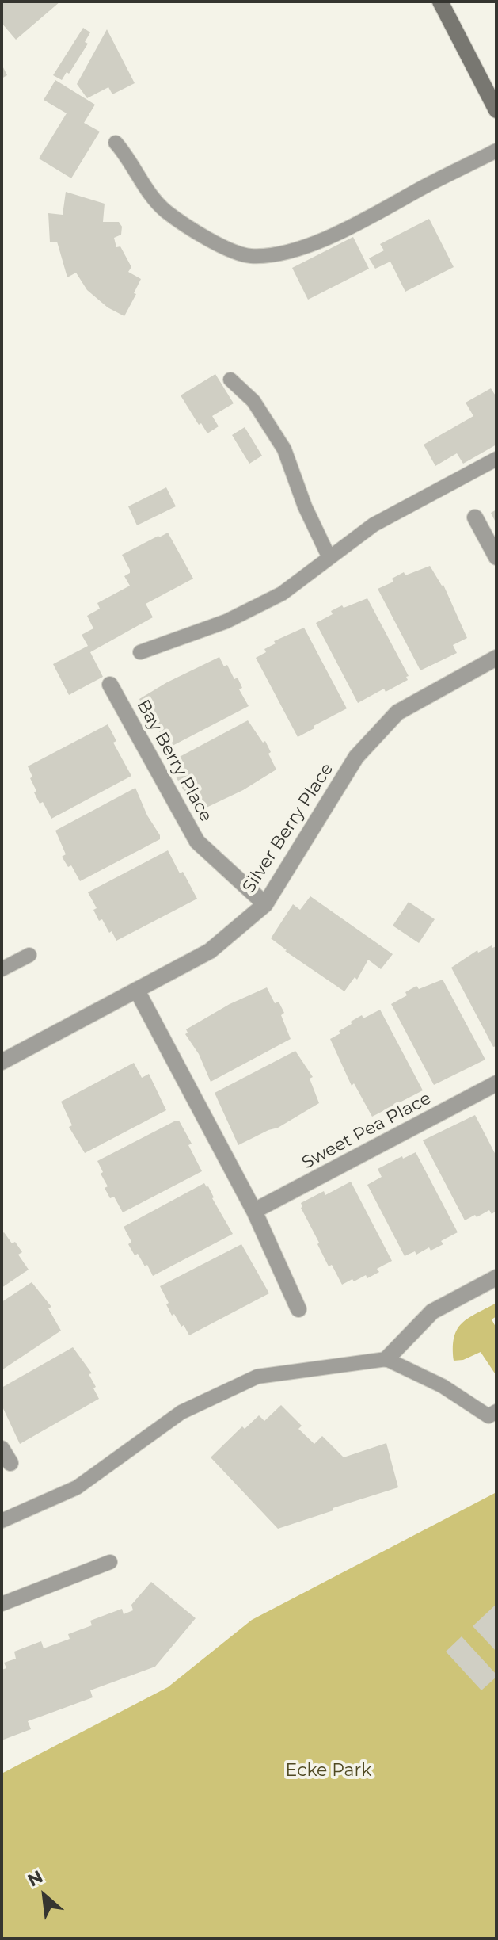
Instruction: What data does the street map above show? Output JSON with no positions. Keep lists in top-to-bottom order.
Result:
{
  "streets": {
    "street": ["Bay Berry Place", "Silver Berry Place", "Sweet Pea Place"]
  },
  "crossings": [
    ["Bay Berry Place", "Silver Berry Place"]
  ],
  "parks": ["Ecke Park"],
  "north": "top left"
}
